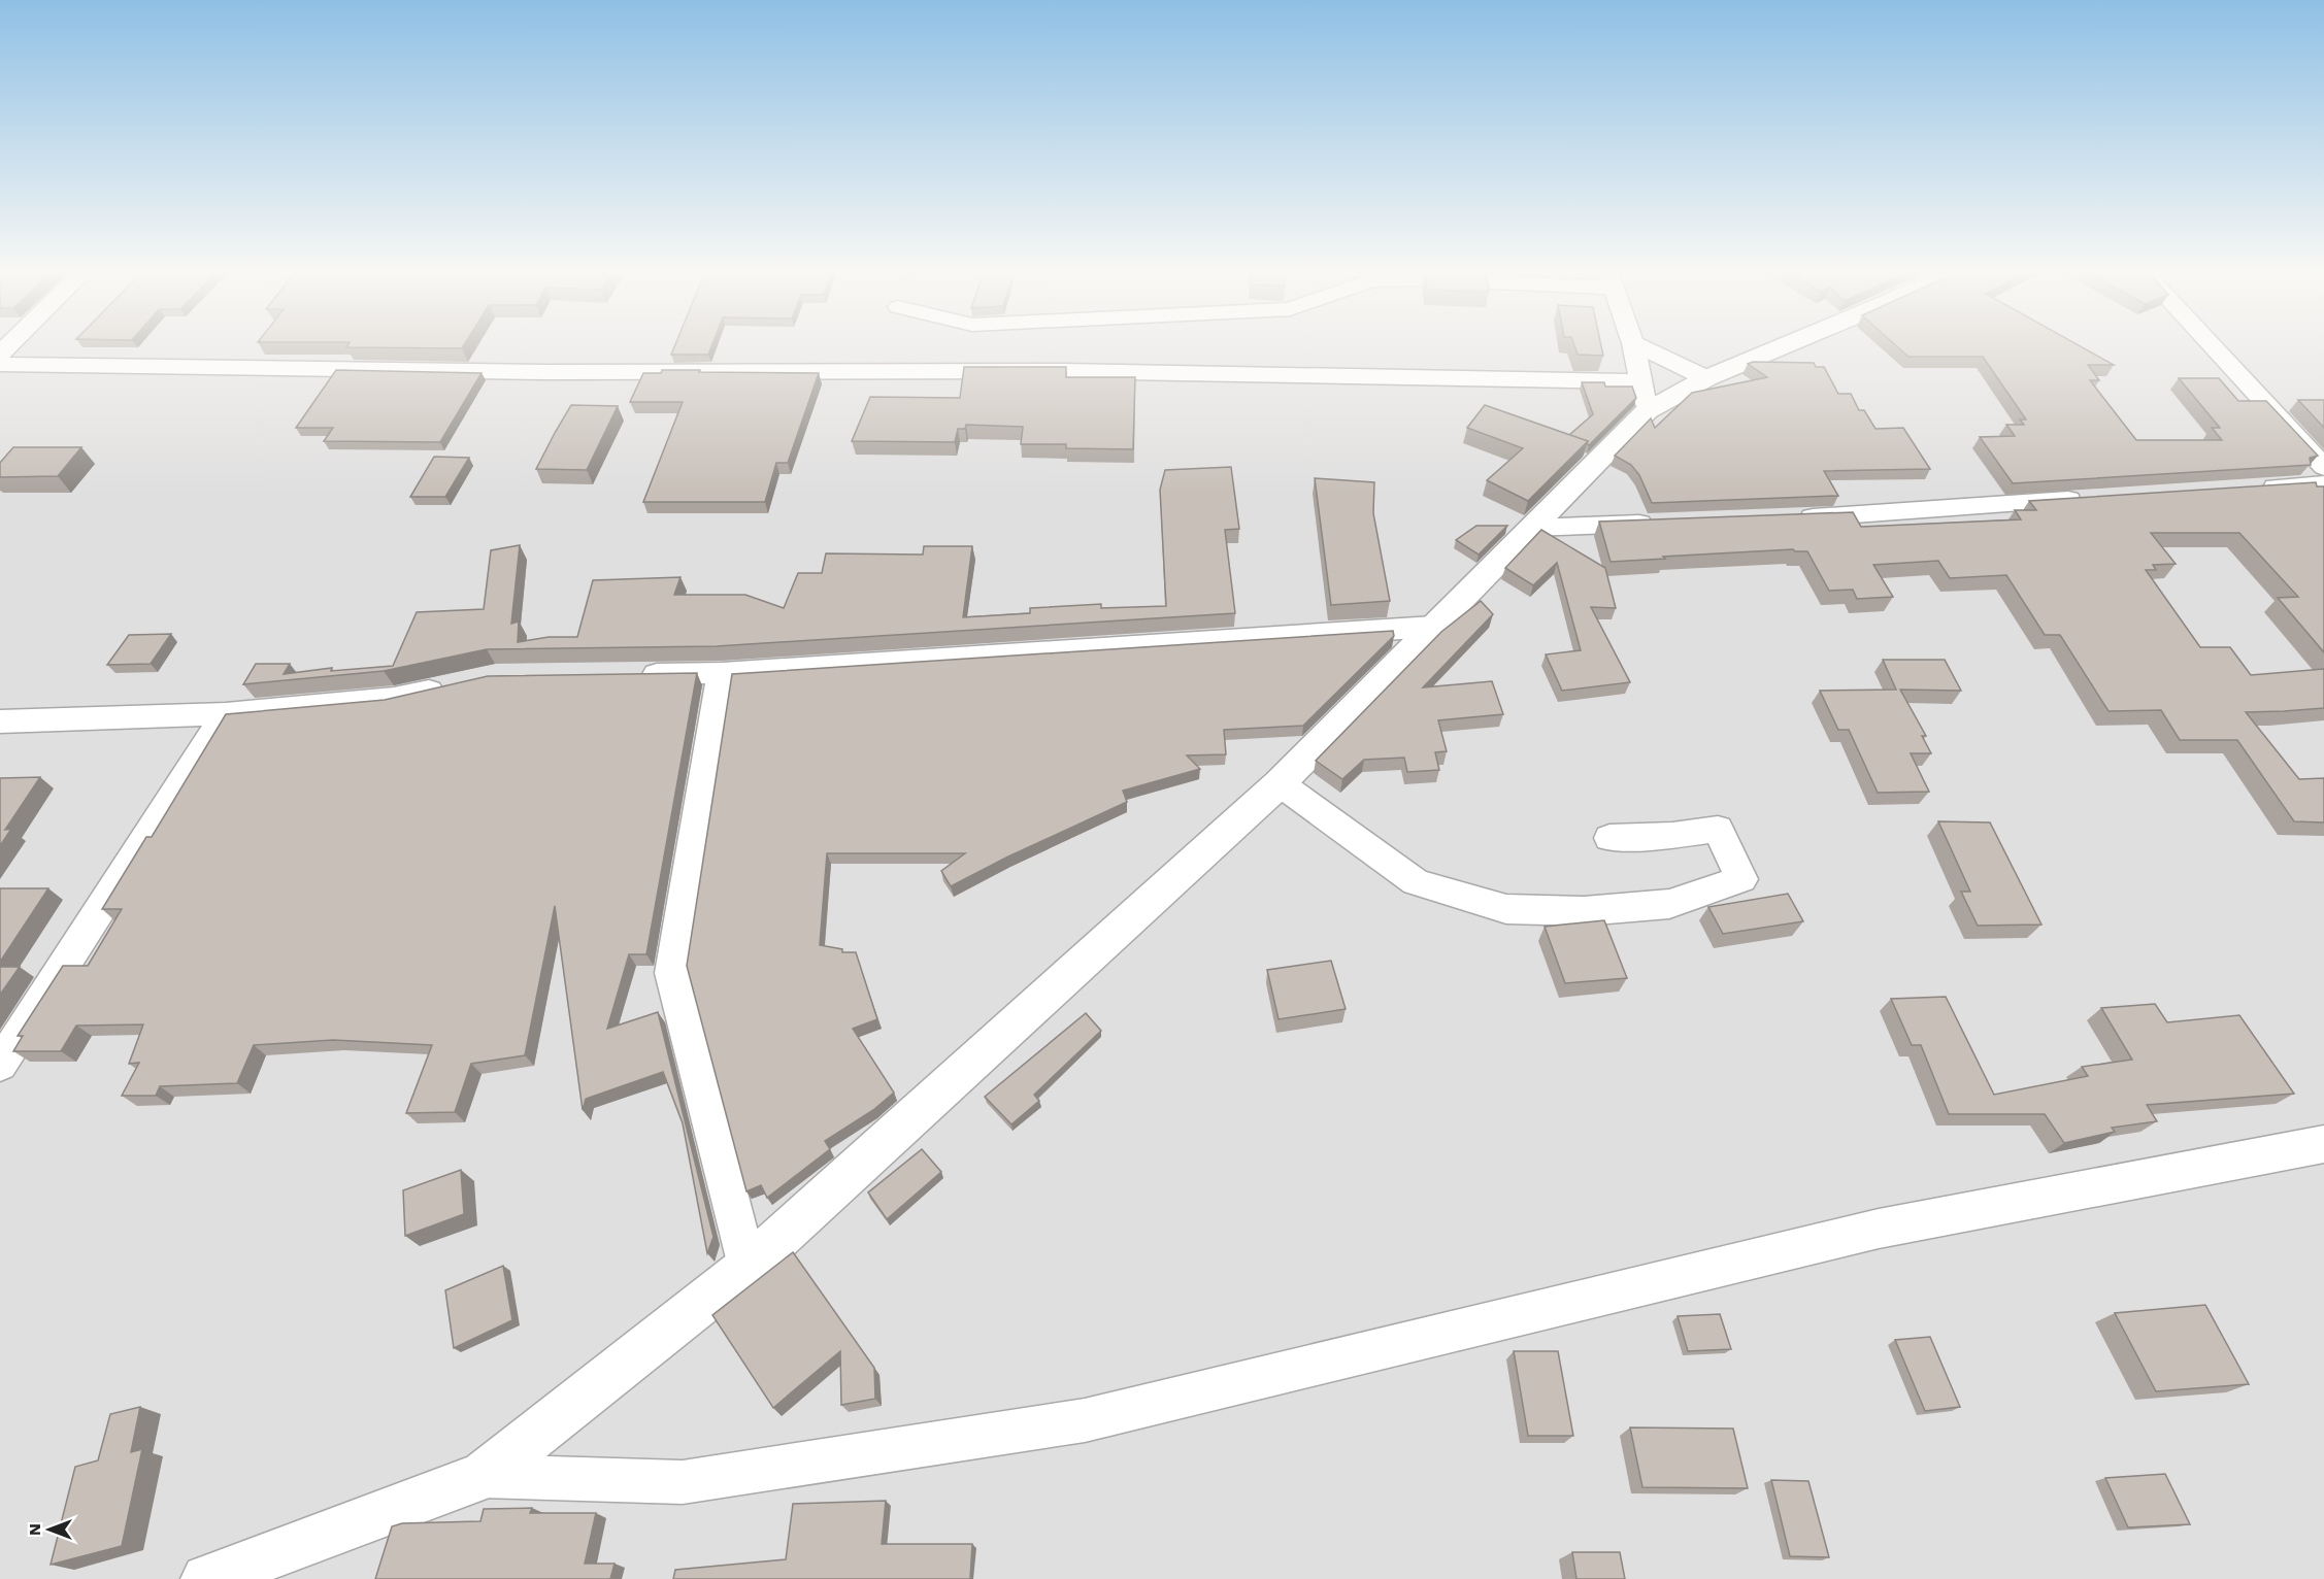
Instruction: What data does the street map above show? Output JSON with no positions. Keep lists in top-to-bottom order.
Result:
{
  "north": "left"
}
